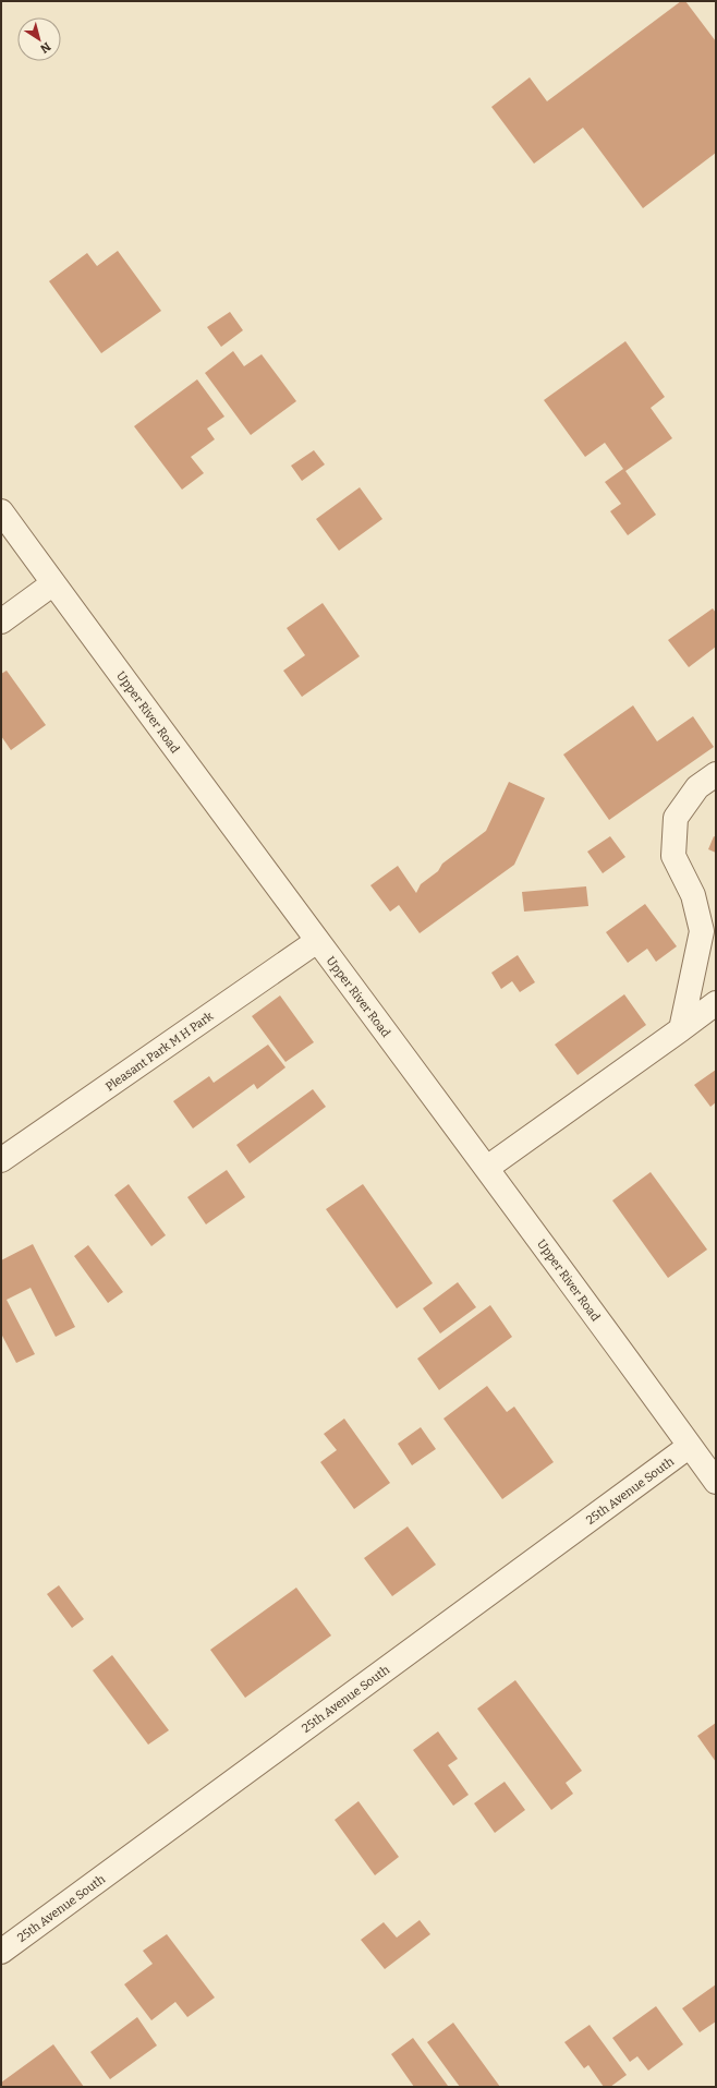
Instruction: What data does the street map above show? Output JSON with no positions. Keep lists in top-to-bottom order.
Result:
{
  "streets": {
    "street": ["Upper River Road", "Pleasant Park M H Park", "25th Avenue South"]
  },
  "crossings": [
    ["Upper River Road", "Pleasant Park M H Park"],
    ["Upper River Road", "25th Avenue South"]
  ],
  "north": "bottom right"
}
